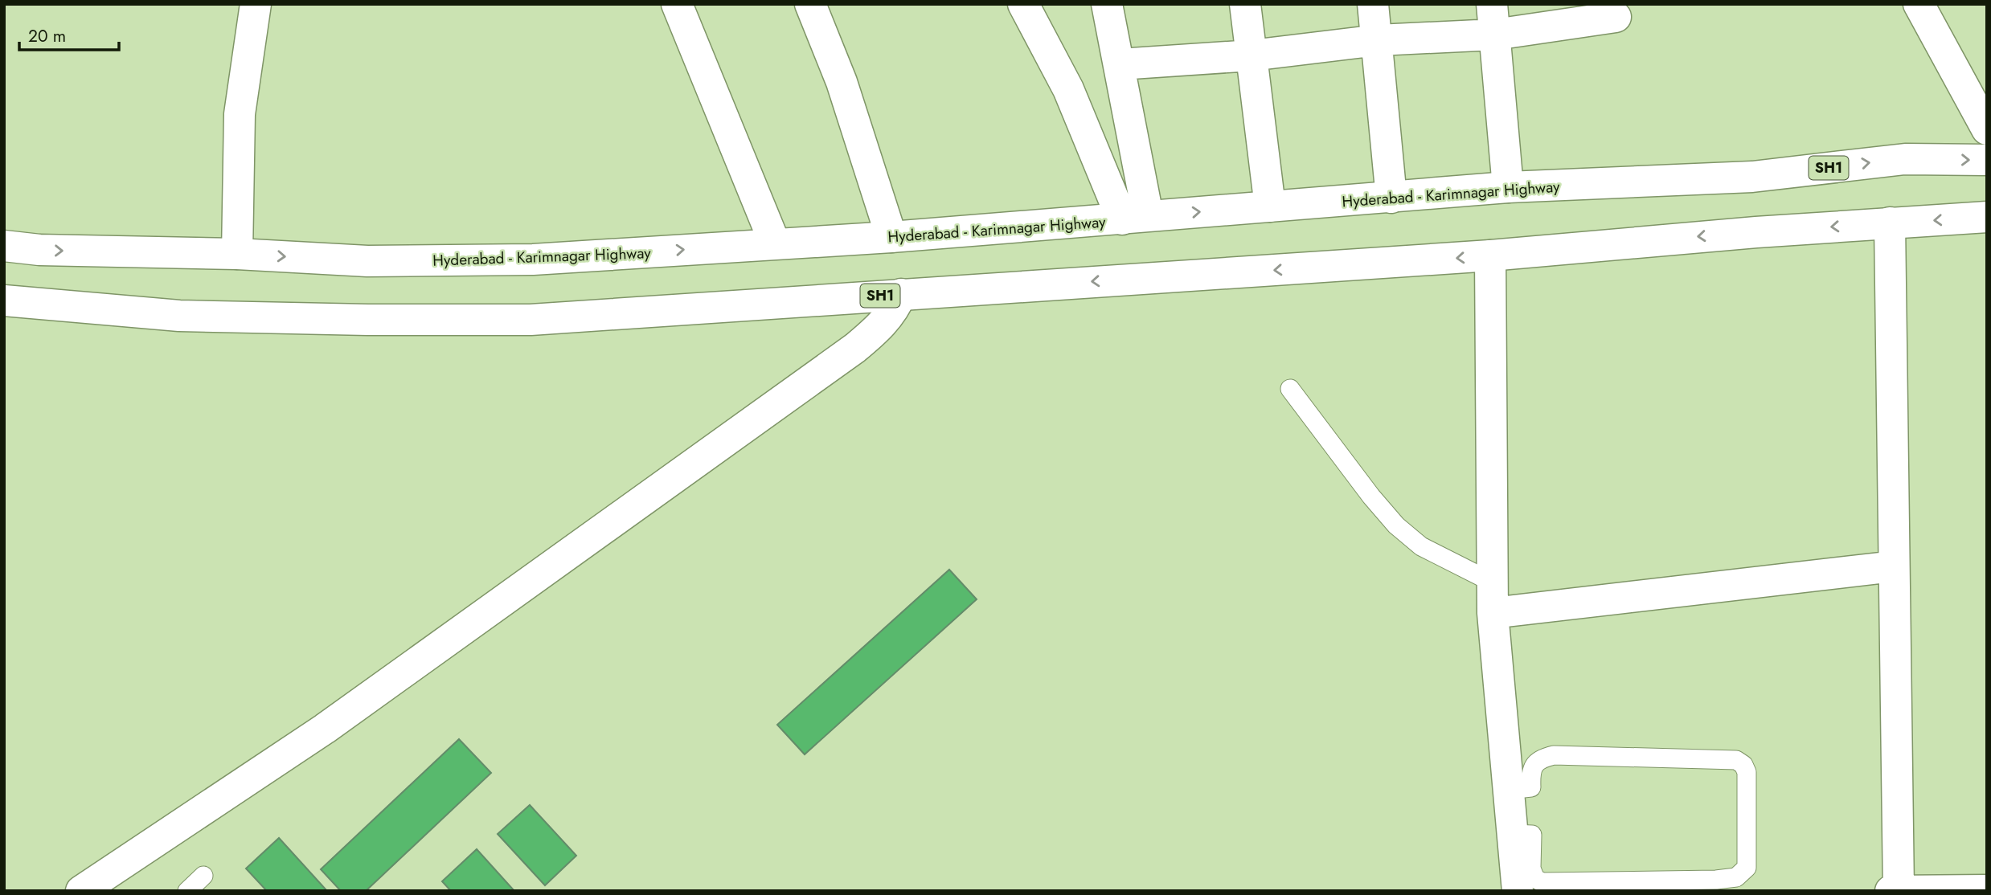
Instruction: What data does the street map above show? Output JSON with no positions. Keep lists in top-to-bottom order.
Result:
{
  "streets": {
    "street": ["SH1", "Hyderabad - Karimnagar Highway"]
  },
  "scale_bar": "20 m"
}
